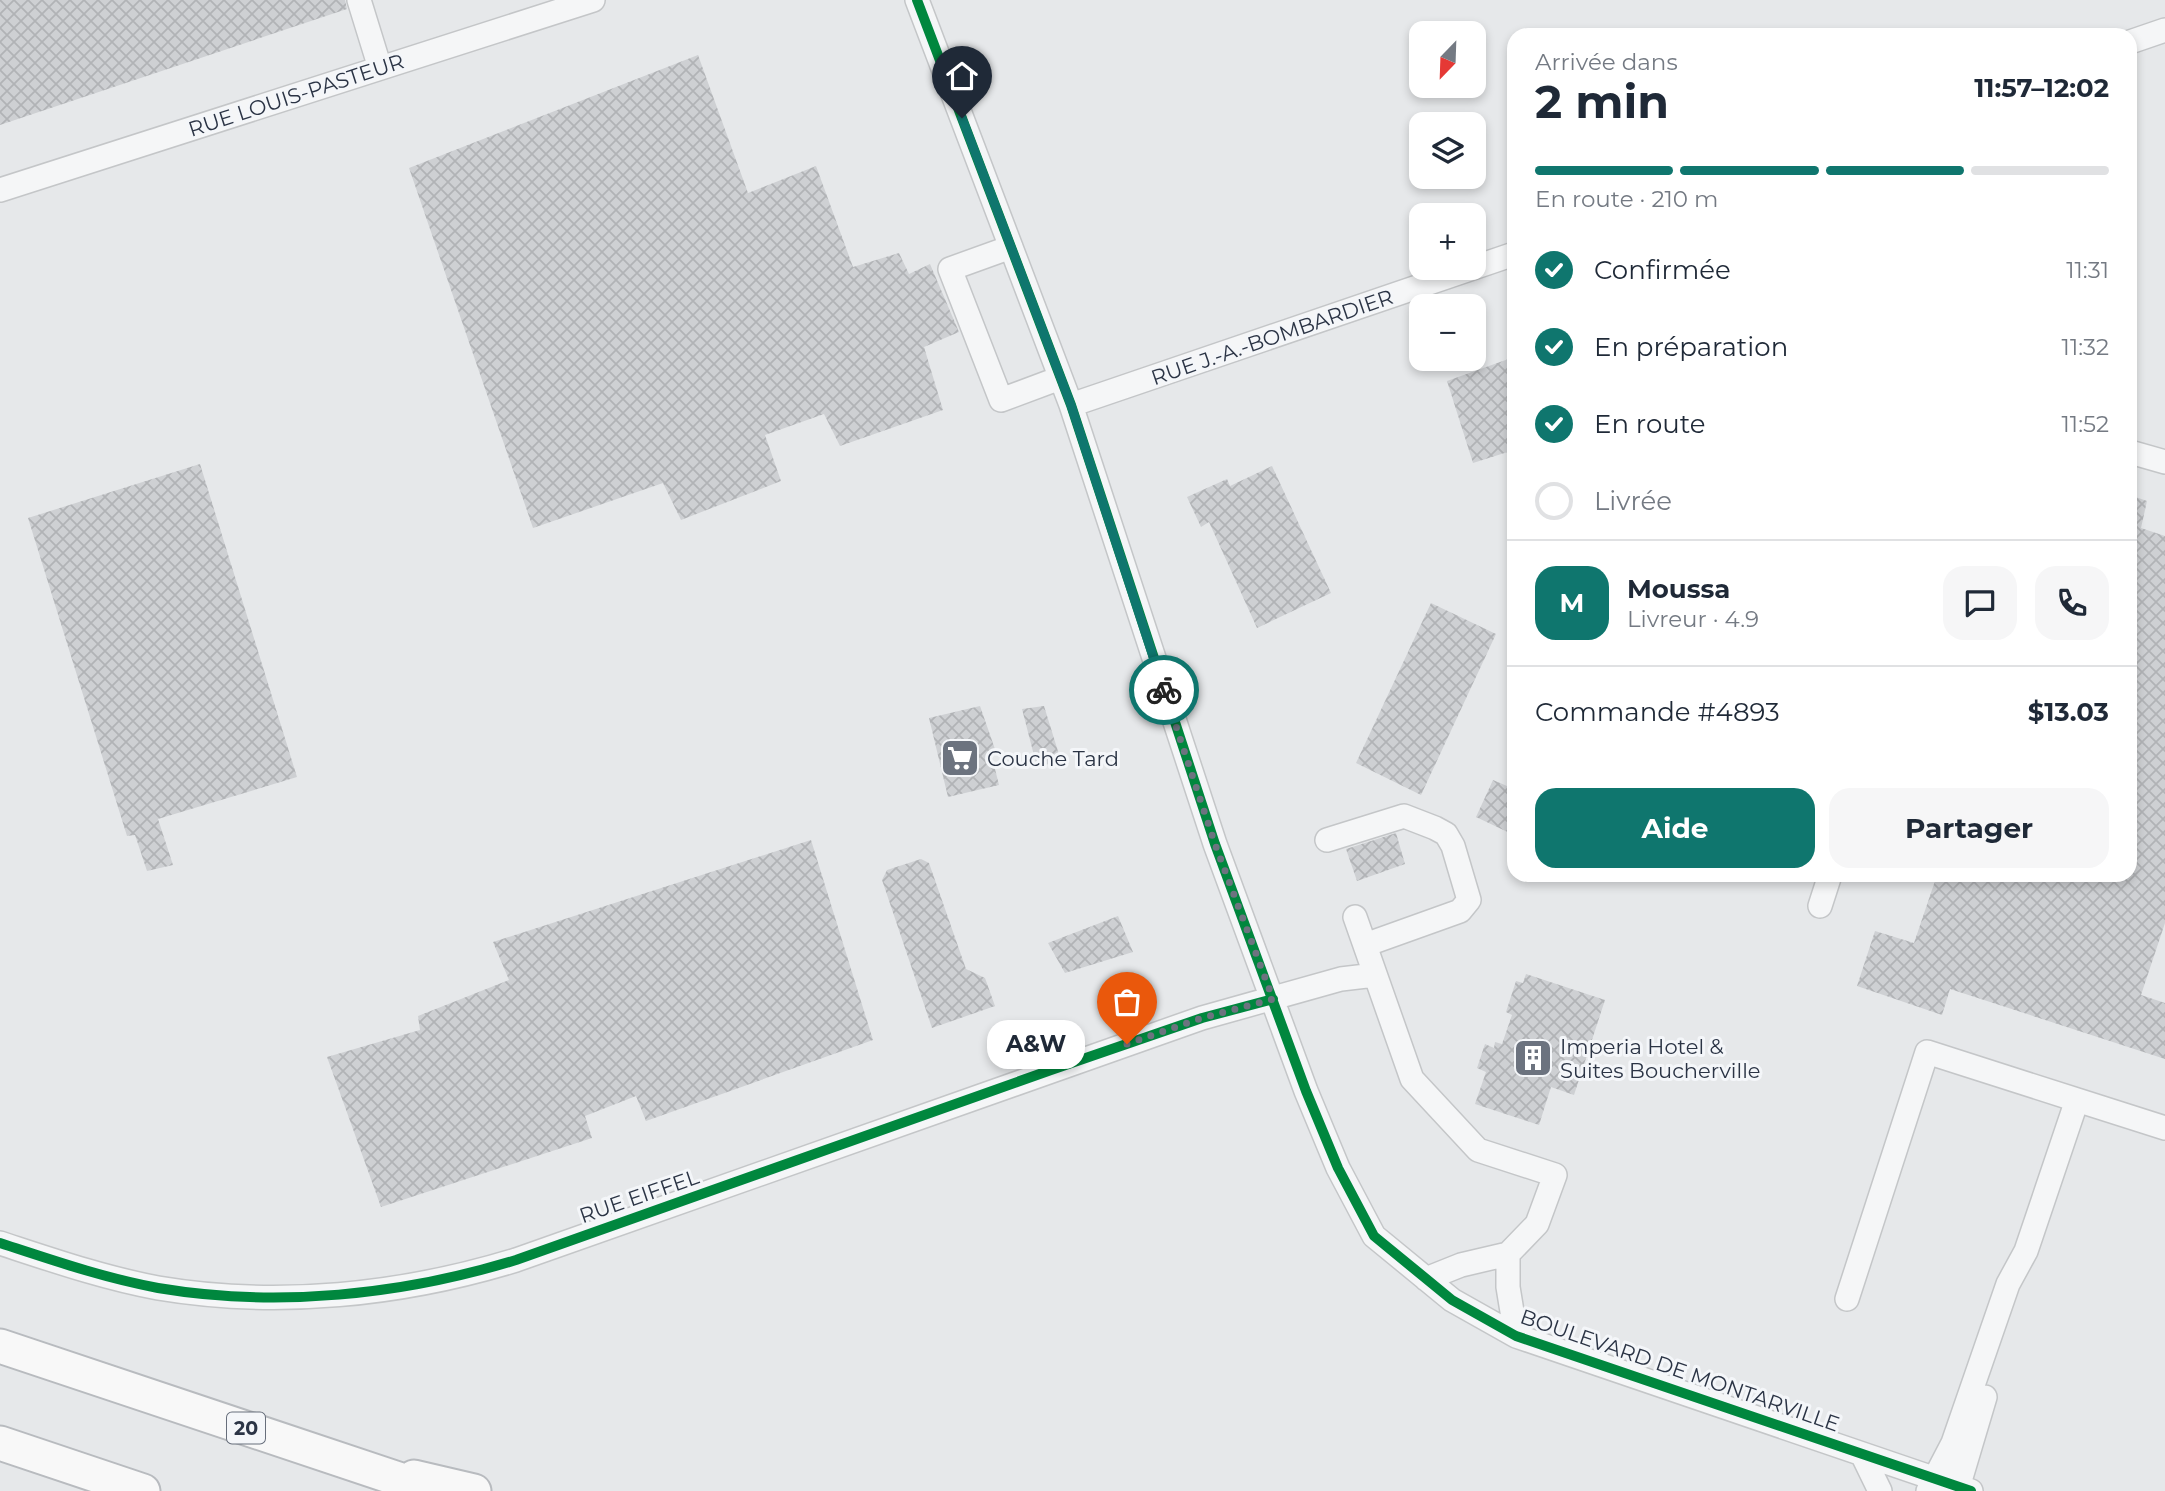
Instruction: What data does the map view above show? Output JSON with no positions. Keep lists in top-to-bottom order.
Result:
{
  "streets": {
    "highway": ["20"],
    "street": [
      "RUE LOUIS-PASTEUR",
      "RUE J.-A.-BOMBARDIER",
      "RUE EIFFEL",
      "BOULEVARD DE MONTARVILLE"
    ]
  },
  "crossings": [
    ["RUE J.-A.-BOMBARDIER", "BOULEVARD DE MONTARVILLE"],
    ["RUE EIFFEL", "BOULEVARD DE MONTARVILLE"]
  ],
  "places": {
    "supermarket": ["Couche Tard"],
    "other": ["A&W"],
    "building": ["Imperia Hotel & Suites Boucherville"]
  },
  "north": "bottom left",
  "page": {
    "map_buttons": ["+", "−"],
    "heading": ["2 min", "Arrivée dans", "11:57–12:02"],
    "panel": [
      "Moussa",
      "Livreur · 4.9",
      "Commande #4893",
      "$13.03"
    ],
    "bar": "En route · 210 m",
    "list": [
      ["Confirmée", "11:31"],
      ["En préparation", "11:32"],
      ["En route", "11:52"],
      "Livrée"
    ],
    "round": "M",
    "buttons": ["Aide", "Partager"],
    "bubble": "A&W"
  }
}
